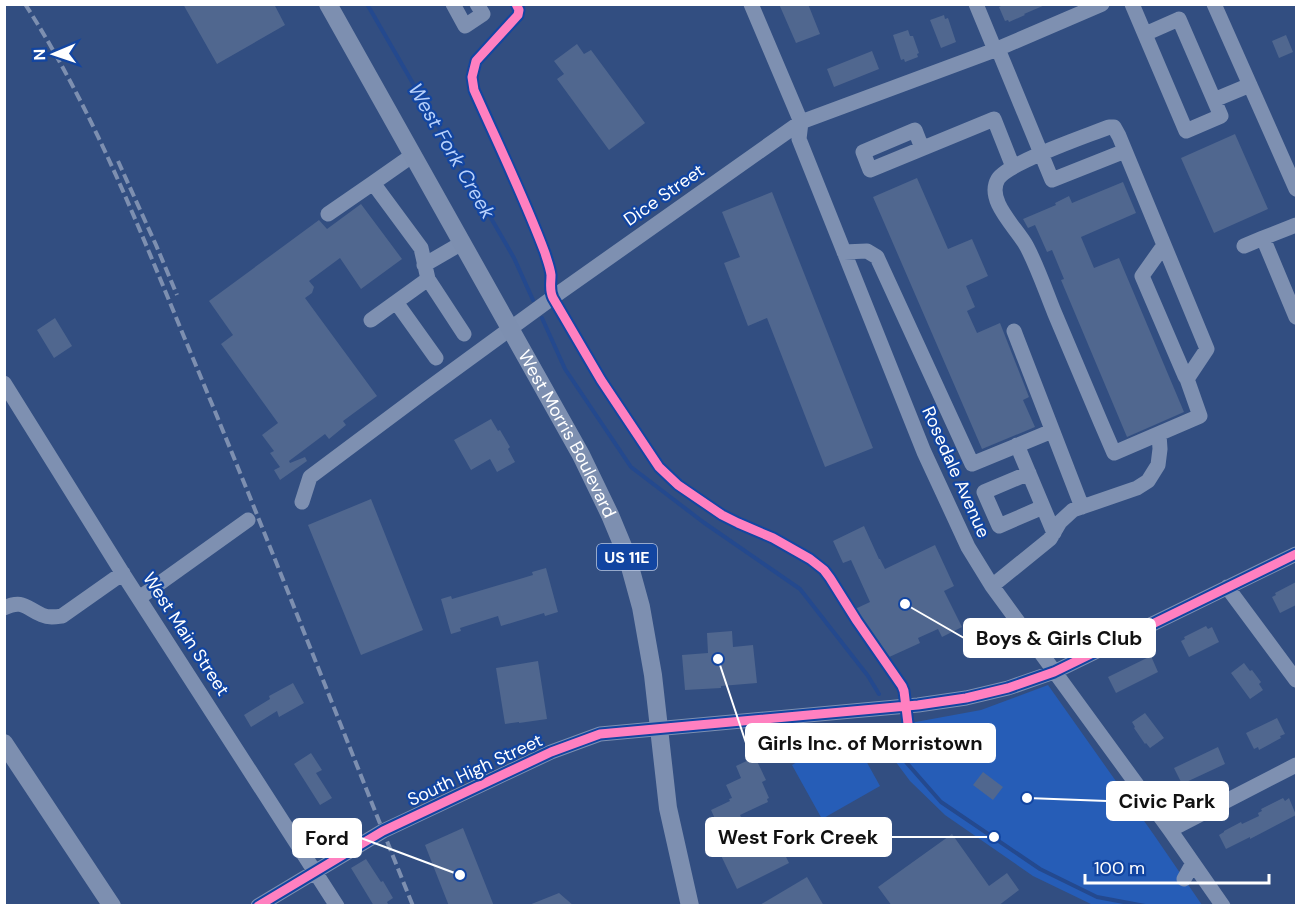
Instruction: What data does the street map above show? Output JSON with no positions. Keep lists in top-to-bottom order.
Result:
{
  "streets": {
    "main road": ["West Morris Boulevard", "US 11E"],
    "street": [
      "Dice Street",
      "Rosedale Avenue",
      "West Main Street",
      "South High Street"
    ]
  },
  "crossings": [
    ["Dice Street", "West Morris Boulevard"],
    ["Dice Street", "Rosedale Avenue"],
    ["West Morris Boulevard", "South High Street"],
    ["Rosedale Avenue", "South High Street"],
    ["West Main Street", "South High Street"]
  ],
  "water": ["West Fork Creek"],
  "places": [
    "Boys & Girls Club",
    "Girls Inc. of Morristown",
    "Civic Park",
    "West Fork Creek",
    "Ford"
  ],
  "scale_bar": "100 m",
  "north": "left"
}
